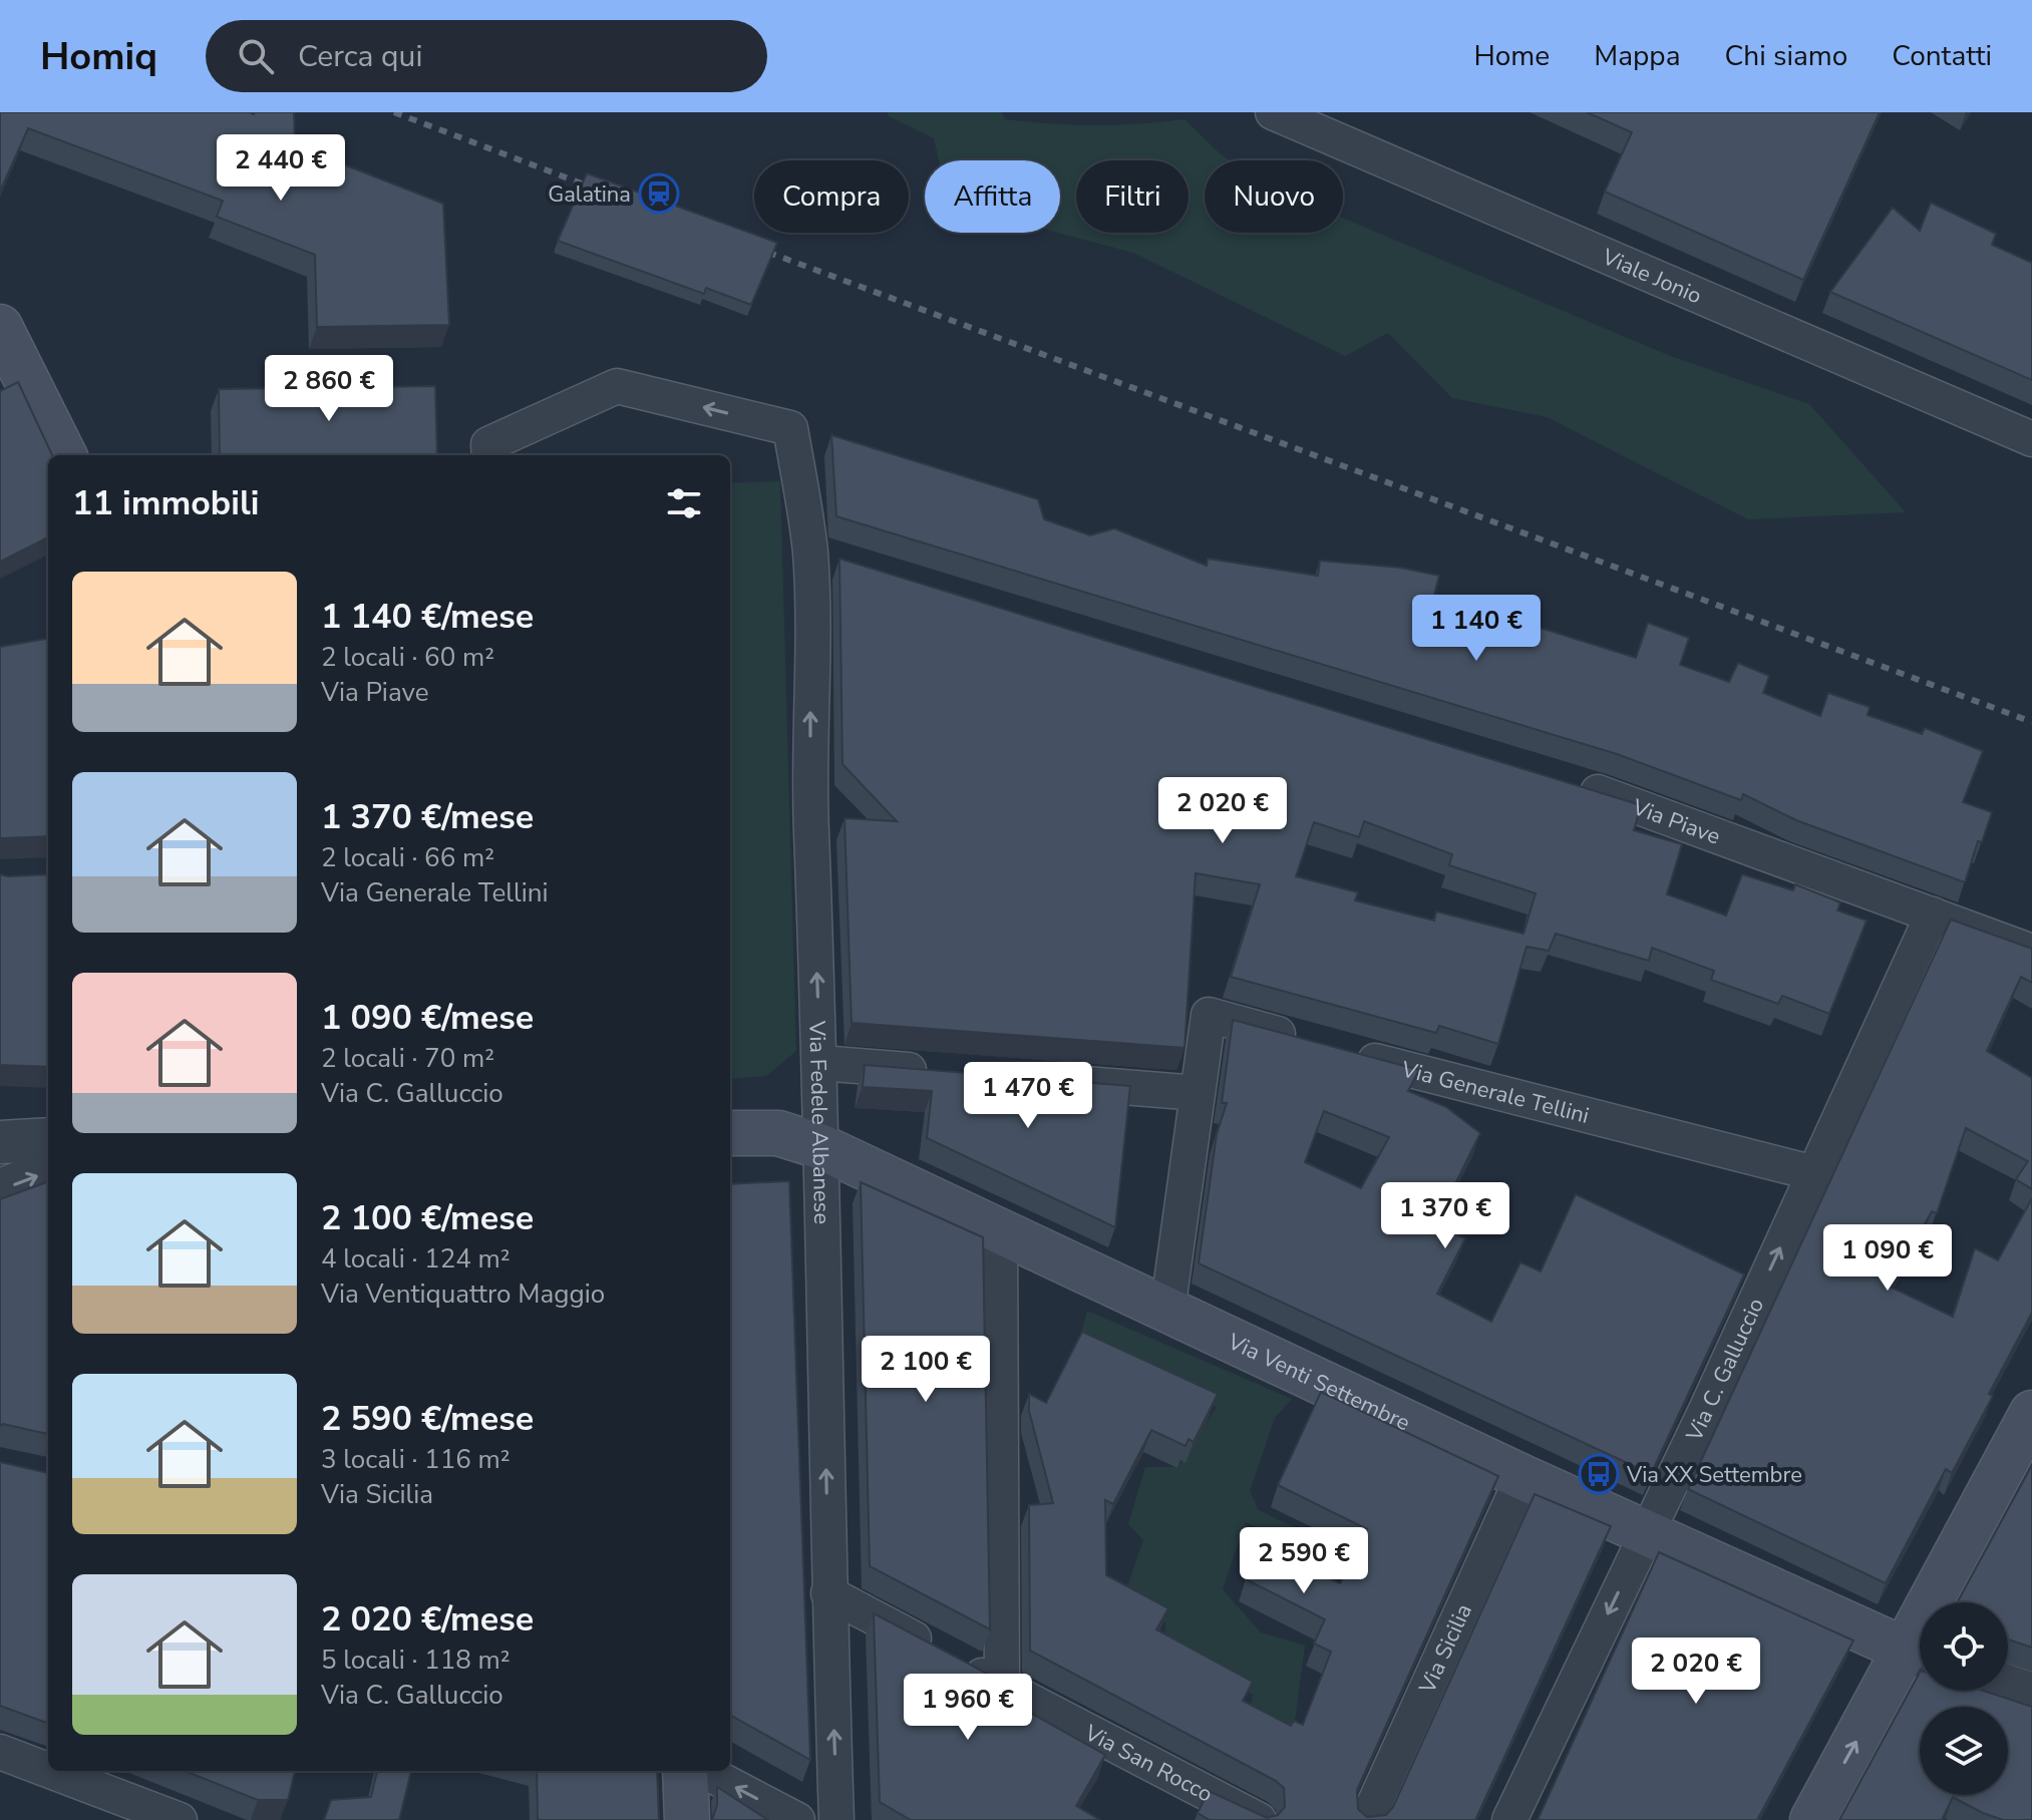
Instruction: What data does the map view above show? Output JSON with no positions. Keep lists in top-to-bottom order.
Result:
{
  "streets": {
    "main road": ["Via Venti Settembre"],
    "street": [
      "Viale Jonio",
      "Via Piave",
      "Via Generale Tellini",
      "Via Fedele Albanese",
      "Via C. Galluccio",
      "Via Sicilia",
      "Via San Rocco"
    ]
  },
  "crossings": [
    ["Via Piave", "Via C. Galluccio"],
    ["Via Generale Tellini", "Via C. Galluccio"],
    ["Via Fedele Albanese", "Via Venti Settembre"],
    ["Via Fedele Albanese", "Via San Rocco"],
    ["Via C. Galluccio", "Via Venti Settembre"],
    ["Via Venti Settembre", "Via Sicilia"]
  ],
  "one_way": ["Via Fedele Albanese"],
  "places": {
    "station": ["Galatina"],
    "bus stop": ["Via XX Settembre"]
  },
  "page": {
    "header": "Homiq",
    "search": "Cerca qui",
    "nav": [
      "Home",
      "Mappa",
      "Chi siamo",
      "Contatti"
    ],
    "price": [
      "2 440 €",
      "2 860 €",
      "1 140 €",
      "2 020 €",
      "1 470 €",
      "1 370 €",
      "1 090 €",
      "2 100 €",
      "2 590 €",
      "2 020 €",
      "1 960 €"
    ],
    "chip": [
      "Compra",
      "Affitta",
      "Filtri",
      "Nuovo"
    ],
    "heading": "11 immobili",
    "list": [
      {
        "name": "1 140 €/mese",
        "note": "2 locali · 60 m² · Via Piave"
      },
      {
        "name": "1 370 €/mese",
        "note": "2 locali · 66 m² · Via Generale Tellini"
      },
      {
        "name": "1 090 €/mese",
        "note": "2 locali · 70 m² · Via C. Galluccio"
      },
      {
        "name": "2 100 €/mese",
        "note": "4 locali · 124 m² · Via Ventiquattro Maggio"
      },
      {
        "name": "2 590 €/mese",
        "note": "3 locali · 116 m² · Via Sicilia"
      },
      {
        "name": "2 020 €/mese",
        "note": "5 locali · 118 m² · Via C. Galluccio"
      }
    ]
  }
}
